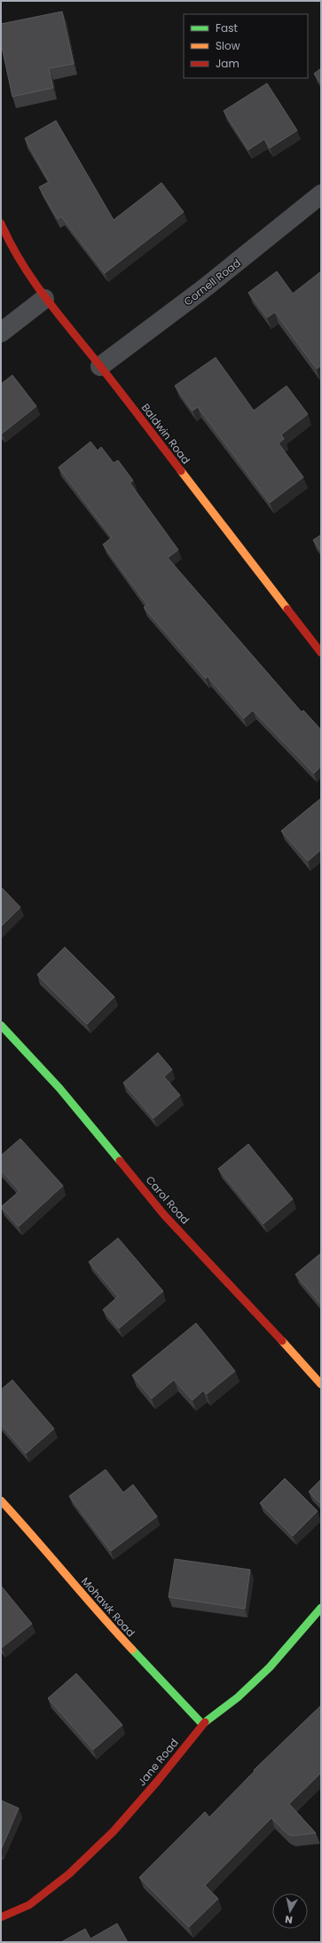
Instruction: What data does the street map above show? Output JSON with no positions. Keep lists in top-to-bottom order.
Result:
{
  "streets": {
    "street": [
      "Cornell Road",
      "Baldwin Road",
      "Carol Road",
      "Mohawk Road",
      "Jane Road"
    ]
  },
  "crossings": [
    ["Cornell Road", "Baldwin Road"],
    ["Mohawk Road", "Jane Road"]
  ],
  "legend": ["Fast", "Slow", "Jam"],
  "north": "bottom"
}
